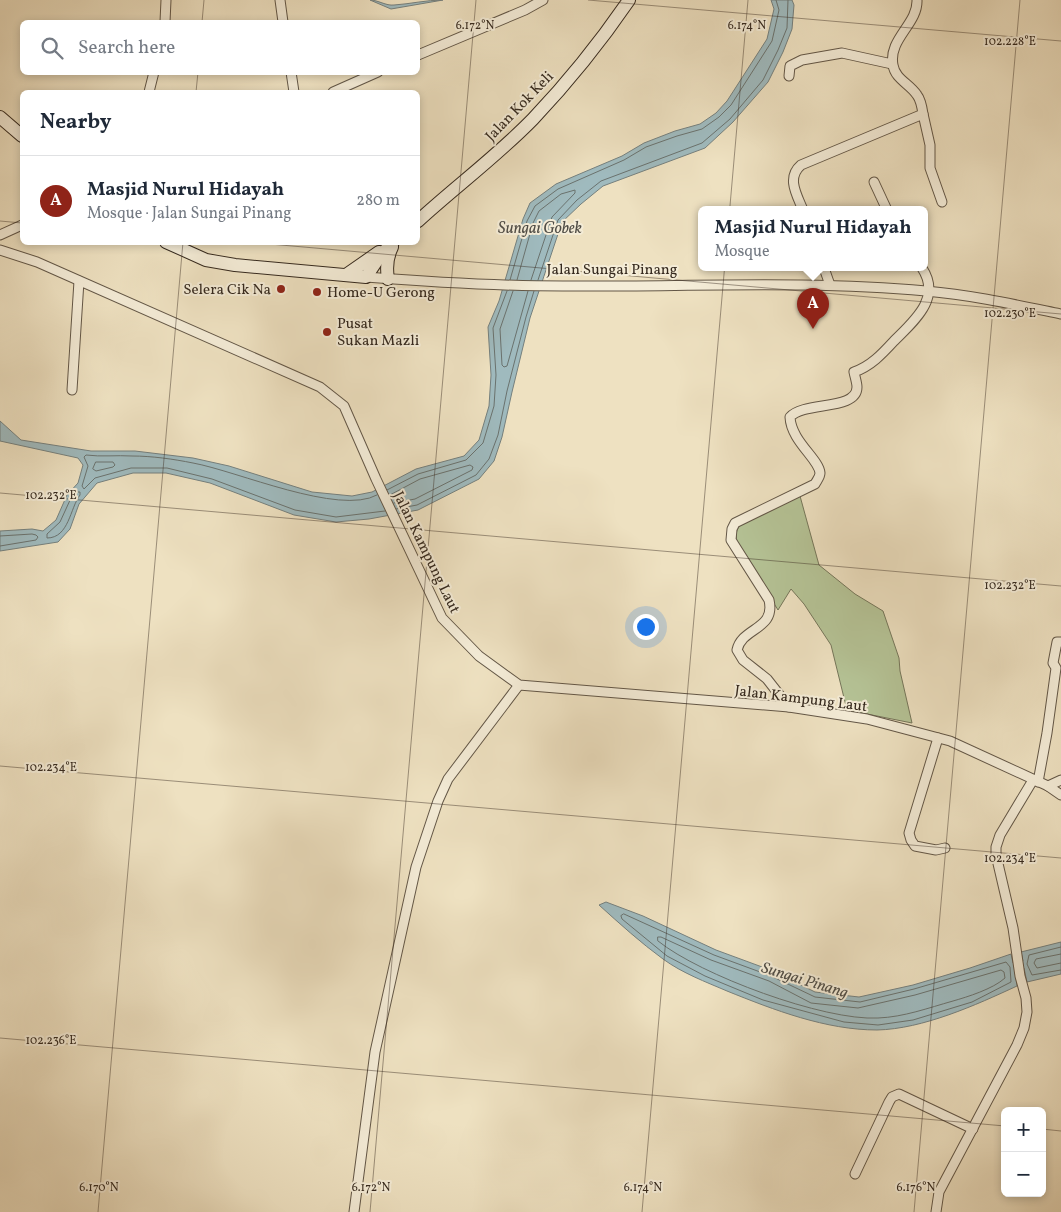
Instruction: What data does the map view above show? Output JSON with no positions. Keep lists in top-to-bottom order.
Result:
{
  "streets": {
    "street": ["Jalan Kok Keli", "Jalan Sungai Pinang", "Jalan Kampung Laut"]
  },
  "water": ["Sungai Gobek", "Sungai Pinang"],
  "places": ["Selera Cik Na", "Home-U Gerong", "Pusat Sukan Mazli"],
  "page": {
    "search": "Search here",
    "heading": "Nearby",
    "list": [
      {
        "mark": "A",
        "name": "Masjid Nurul Hidayah",
        "note": "Mosque · Jalan Sungai Pinang",
        "value": "280 m"
      }
    ],
    "popup": ["Masjid Nurul Hidayah", "Mosque"],
    "pins": "A",
    "map_buttons": ["+", "−"]
  },
  "coordinates": [
    "6.172°N",
    "6.174°N",
    "102.228°E",
    "102.230°E",
    "102.232°E",
    "102.234°E",
    "102.236°E",
    "6.170°N",
    "6.176°N"
  ]
}
